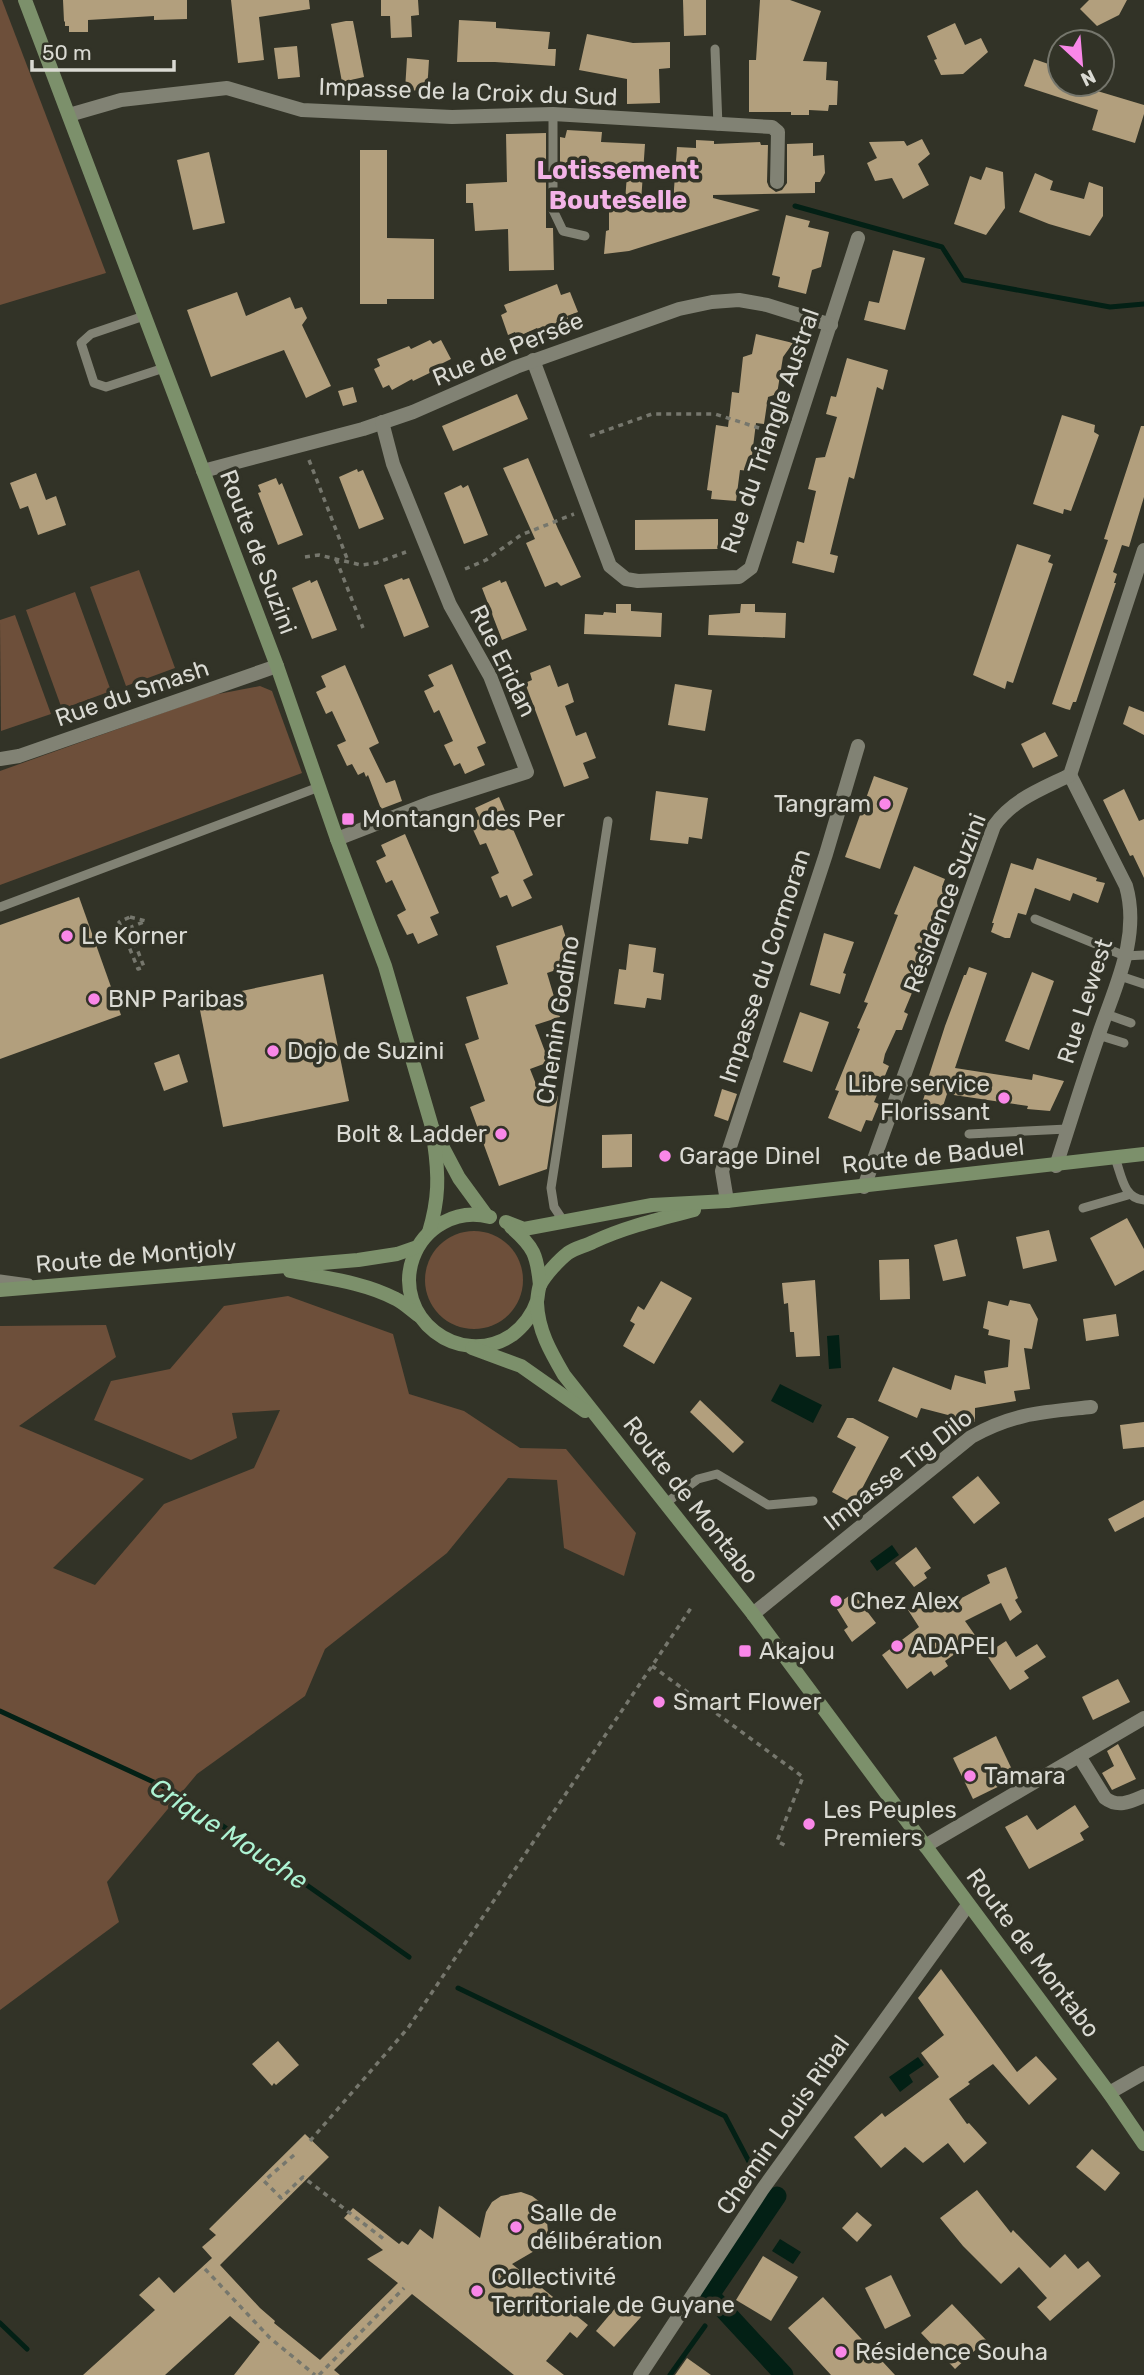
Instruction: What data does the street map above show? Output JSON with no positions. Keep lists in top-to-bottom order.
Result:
{
  "streets": {
    "main road": [
      "Route de Suzini",
      "Route de Baduel",
      "Route de Montjoly",
      "Route de Montabo"
    ],
    "street": [
      "Impasse de la Croix du Sud",
      "Rue de Persée",
      "Rue du Triangle Austral",
      "Rue Eridan",
      "Rue du Smash",
      "Résidence Suzini",
      "Impasse du Cormoran",
      "Rue Lewest",
      "Impasse Tig Dilo",
      "Chemin Louis Ribal"
    ],
    "lane": ["Chemin Godino"]
  },
  "crossings": [
    ["Impasse de la Croix du Sud", "Route de Suzini"],
    ["Rue de Persée", "Rue du Triangle Austral"],
    ["Rue de Persée", "Route de Suzini"],
    ["Rue de Persée", "Rue Eridan"],
    ["Route de Suzini", "Rue Eridan"],
    ["Route de Suzini", "Rue du Smash"],
    ["Route de Suzini", "Route de Baduel"],
    ["Route de Suzini", "Route de Montjoly"],
    ["Route de Suzini", "Route de Montabo"],
    ["Résidence Suzini", "Rue Lewest"],
    ["Résidence Suzini", "Route de Baduel"],
    ["Impasse du Cormoran", "Route de Baduel"],
    ["Rue Lewest", "Route de Baduel"],
    ["Chemin Godino", "Route de Baduel"],
    ["Route de Baduel", "Route de Montjoly"],
    ["Route de Baduel", "Route de Montabo"],
    ["Route de Montjoly", "Route de Montabo"],
    ["Impasse Tig Dilo", "Route de Montabo"],
    ["Route de Montabo", "Chemin Louis Ribal"]
  ],
  "districts": ["Lotissement Bouteselle"],
  "water": ["Crique Mouche"],
  "places": {
    "other": [
      "Tangram",
      "Le Korner",
      "BNP Paribas",
      "Dojo de Suzini",
      "Libre service Florissant",
      "Bolt & Ladder",
      "Garage Dinel",
      "Chez Alex",
      "ADAPEI",
      "Smart Flower",
      "Tamara",
      "Les Peuples Premiers",
      "Salle de délibération",
      "Collectivité Territoriale de Guyane",
      "Résidence Souha"
    ],
    "transit": ["Montangn des Per", "Akajou"]
  },
  "scale_bar": "50 m",
  "north": "bottom right"
}
